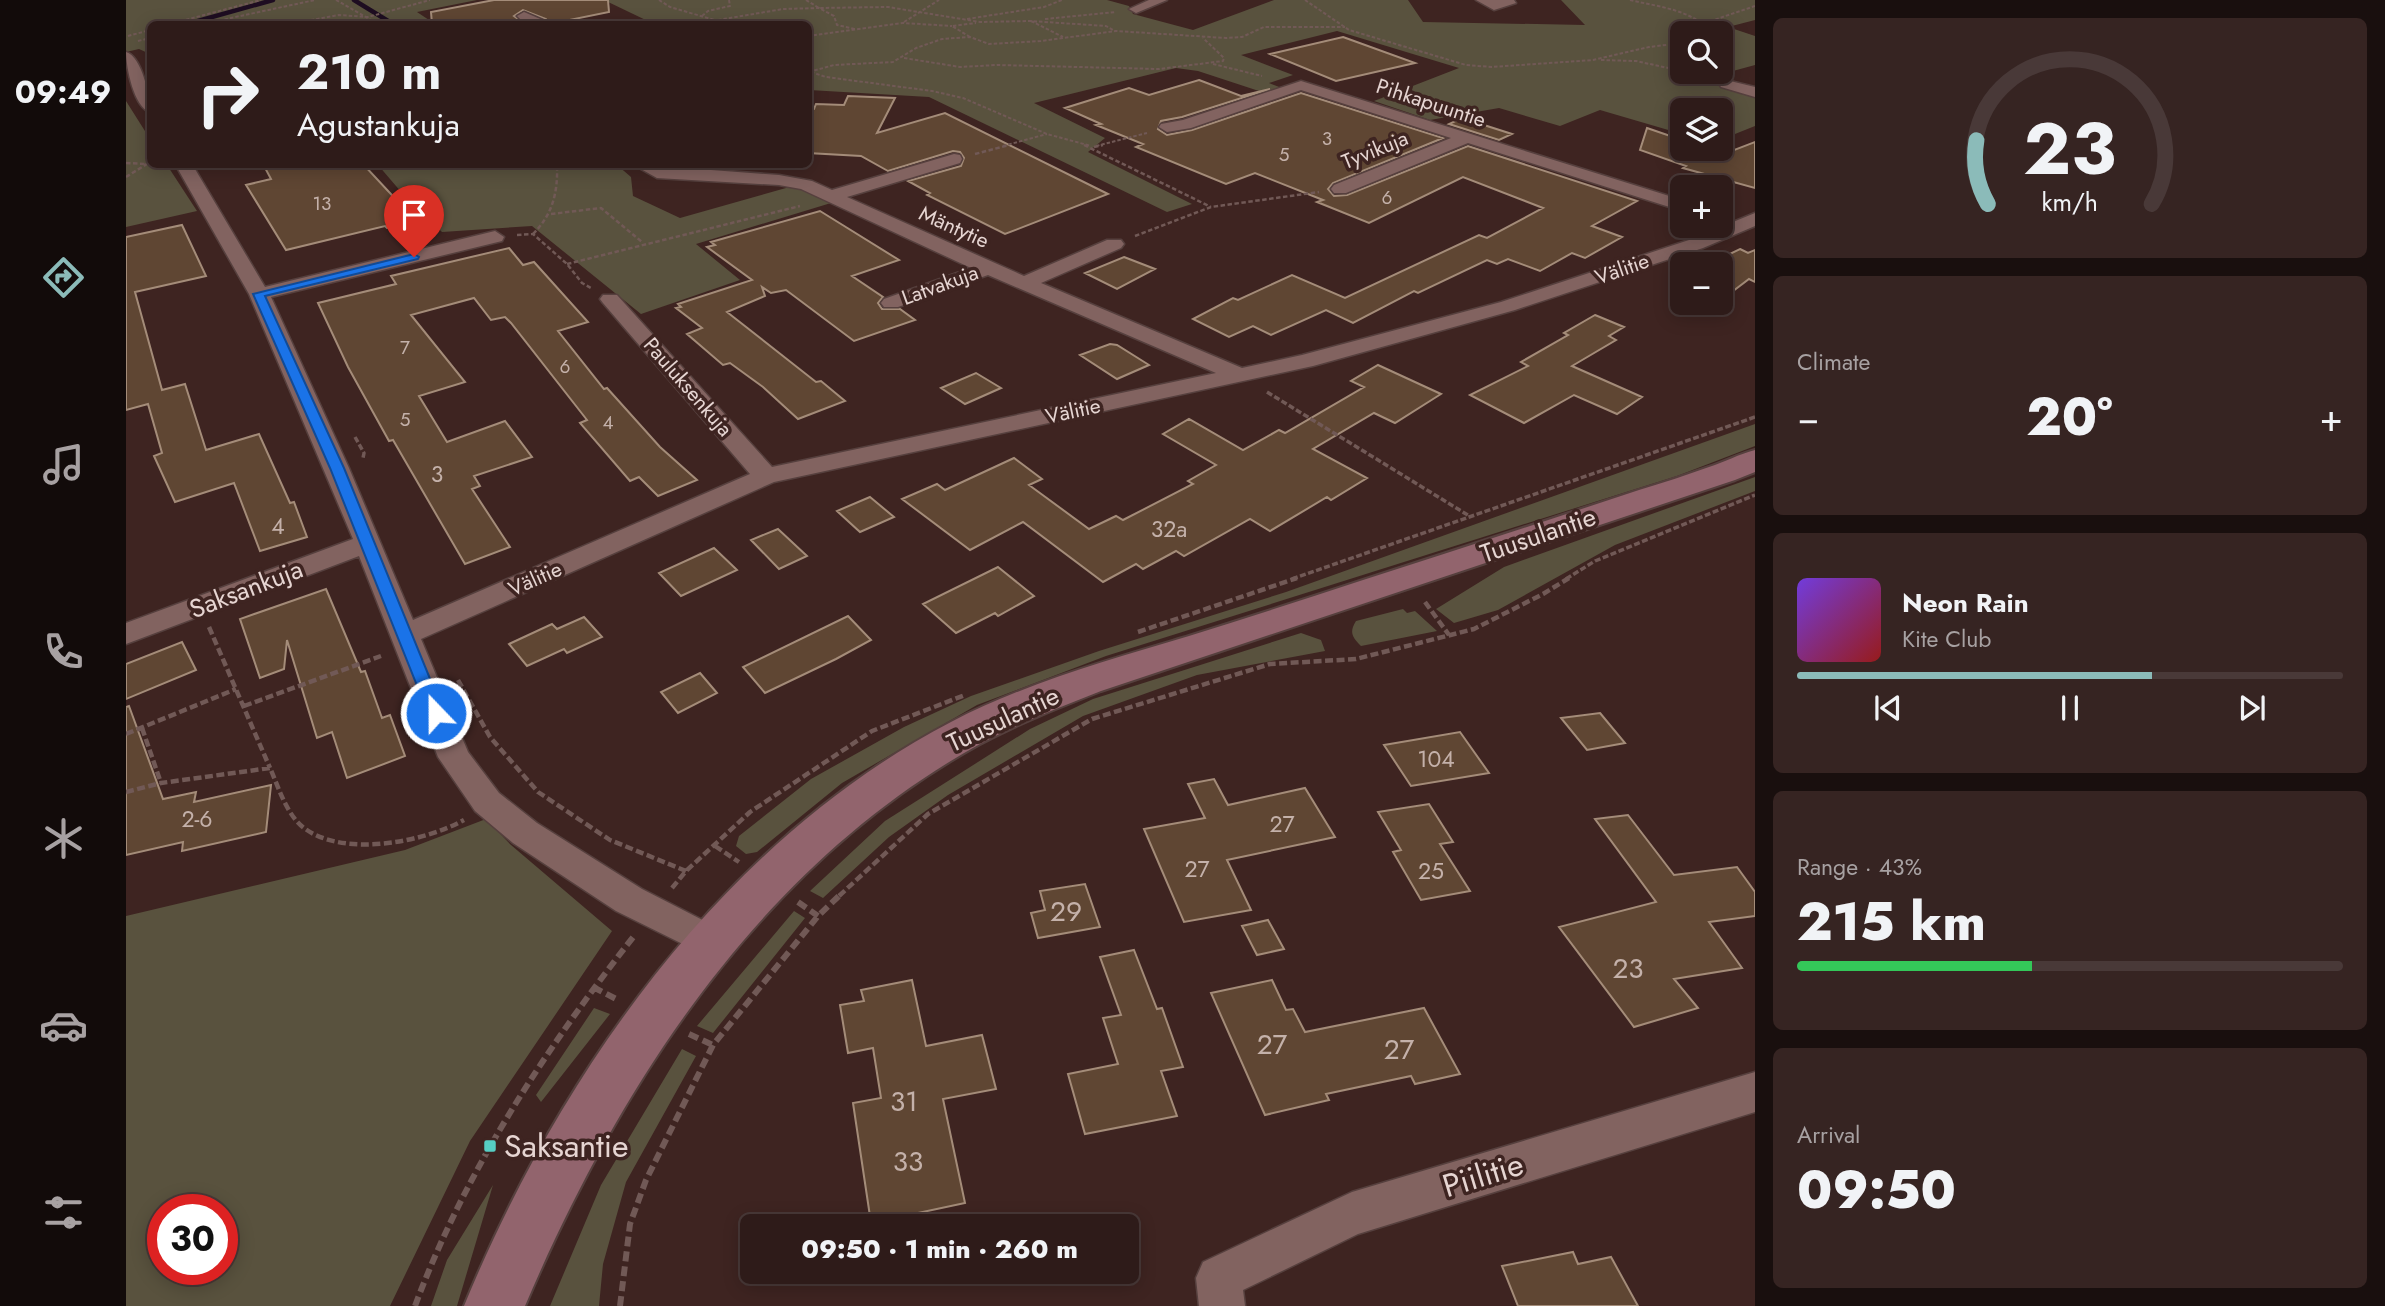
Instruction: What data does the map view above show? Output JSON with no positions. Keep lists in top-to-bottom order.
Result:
{
  "streets": {
    "main road": ["Tuusulantie"],
    "street": [
      "Pihkapuuntie",
      "Tyvikuja",
      "Mäntytie",
      "Välitie",
      "Latvakuja",
      "Pauluksenkuja",
      "Saksankuja",
      "Piilitie"
    ]
  },
  "crossings": [
    ["Pihkapuuntie", "Tyvikuja"],
    ["Mäntytie", "Välitie"],
    ["Mäntytie", "Latvakuja"],
    ["Välitie", "Pauluksenkuja"]
  ],
  "places": {
    "transit": ["Saksantie"]
  },
  "house_numbers": [
    "3",
    "5",
    "6",
    "13",
    "7",
    "6",
    "5",
    "4",
    "3",
    "4",
    "32a",
    "104",
    "2-6",
    "27",
    "27",
    "25",
    "29",
    "23",
    "27",
    "27",
    "31",
    "33"
  ],
  "page": {
    "tabs": "09:49",
    "map_buttons": ["+", "−"],
    "turn": ["210 m", "Agustankuja"],
    "tile": [
      "Climate",
      ["Range · 43%", "215 km"],
      ["Arrival", "09:50"]
    ],
    "heat": ["−", "20°", "+"],
    "song": ["Neon Rain", "Kite Club"],
    "limit": "30",
    "trip": "09:50 · 1 min · 260 m",
    "gauge": ["23", "km/h"]
  }
}
